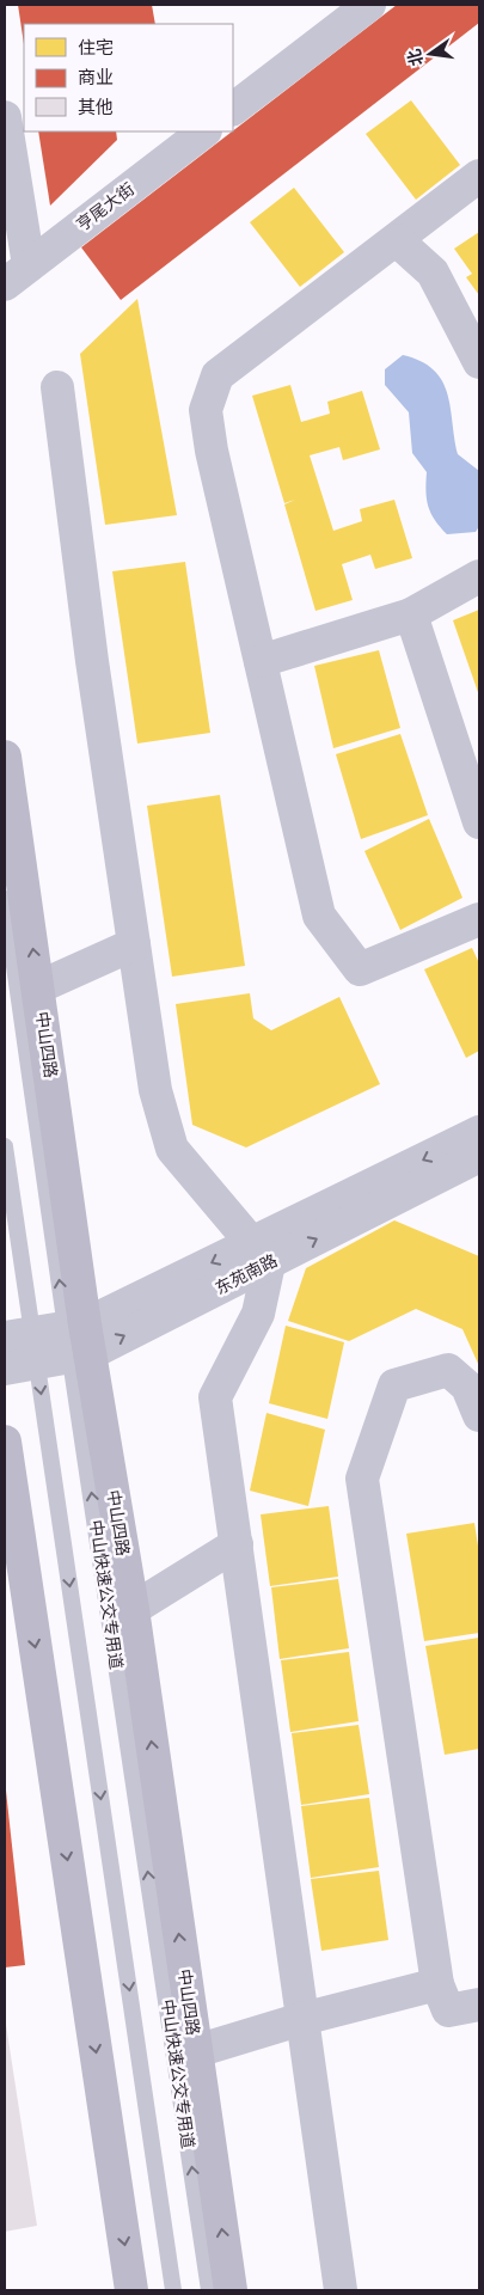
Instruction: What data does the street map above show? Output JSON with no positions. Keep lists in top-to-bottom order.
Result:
{
  "streets": {
    "main road": ["中山四路"],
    "street": ["亨尾大街", "东苑南路"],
    "lane": ["中山快速公交专用道"]
  },
  "crossings": [
    ["中山四路", "东苑南路"],
    ["中山四路", "中山快速公交专用道"],
    ["东苑南路", "中山快速公交专用道"]
  ],
  "legend": ["住宅", "商业", "其他"],
  "north": "left"
}
